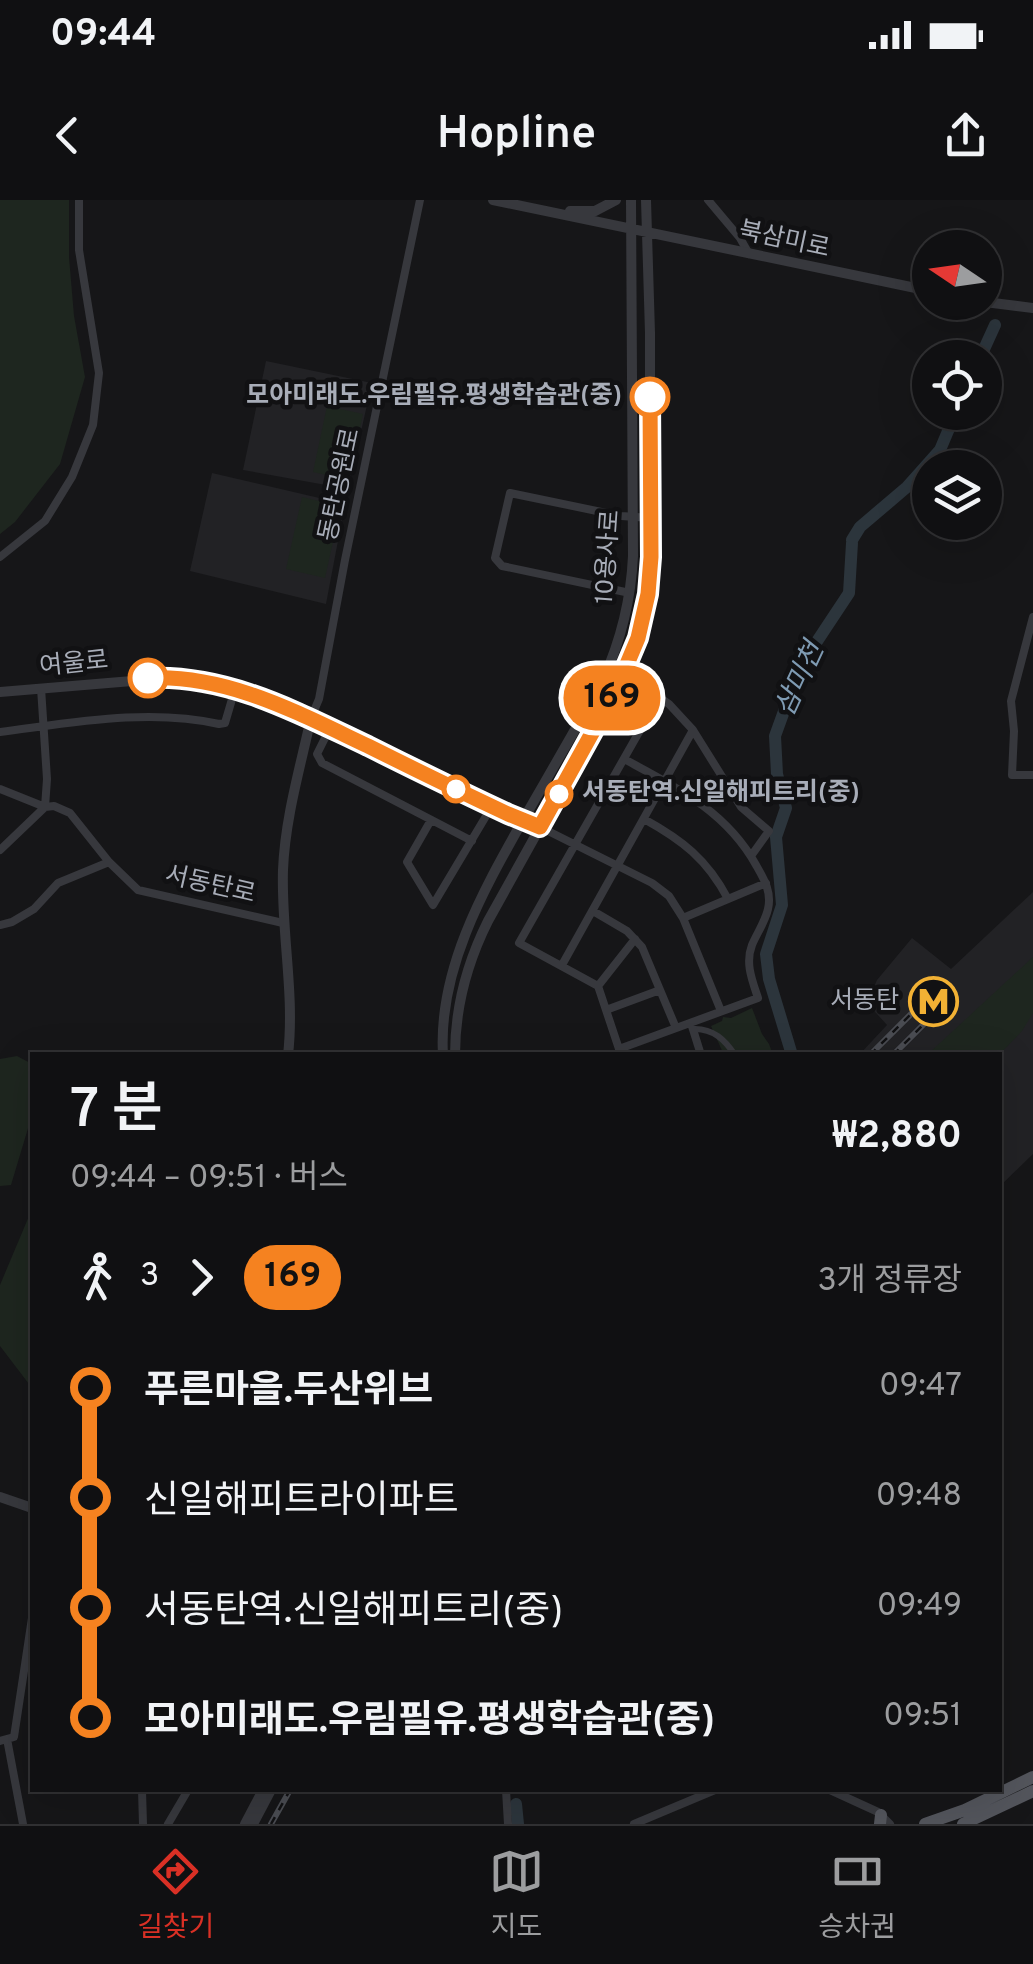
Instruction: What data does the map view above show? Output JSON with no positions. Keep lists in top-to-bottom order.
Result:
{
  "streets": {
    "street": [
      "북삼미로",
      "동탄공원로",
      "10용사로",
      "여울로",
      "서동탄로"
    ]
  },
  "crossings": [
    ["북삼미로", "10용사로"],
    ["동탄공원로", "여울로"],
    ["동탄공원로", "서동탄로"],
    ["10용사로", "여울로"],
    ["여울로", "서동탄로"]
  ],
  "water": ["삼미천"],
  "places": {
    "other": ["모아미래도.우림필유.평생학습관(중)", "서동탄역.신일해피트리(중)"],
    "metro station": ["서동탄"]
  },
  "lines": ["bus line 169"],
  "north": "left",
  "page": {
    "status": "09:44",
    "header": "Hopline",
    "on_map": "169",
    "heading": ["7 분", "09:44 – 09:51 · 버스", "₩2,880"],
    "legs": ["3", "169", "3개 정류장"],
    "list": [
      {
        "name": "푸른마을.두산위브",
        "value": "09:47"
      },
      {
        "name": "신일해피트라이파트",
        "value": "09:48"
      },
      {
        "name": "서동탄역.신일해피트리(중)",
        "value": "09:49"
      },
      {
        "name": "모아미래도.우림필유.평생학습관(중)",
        "value": "09:51"
      }
    ],
    "tabs": ["길찾기", "지도", "승차권"]
  }
}
